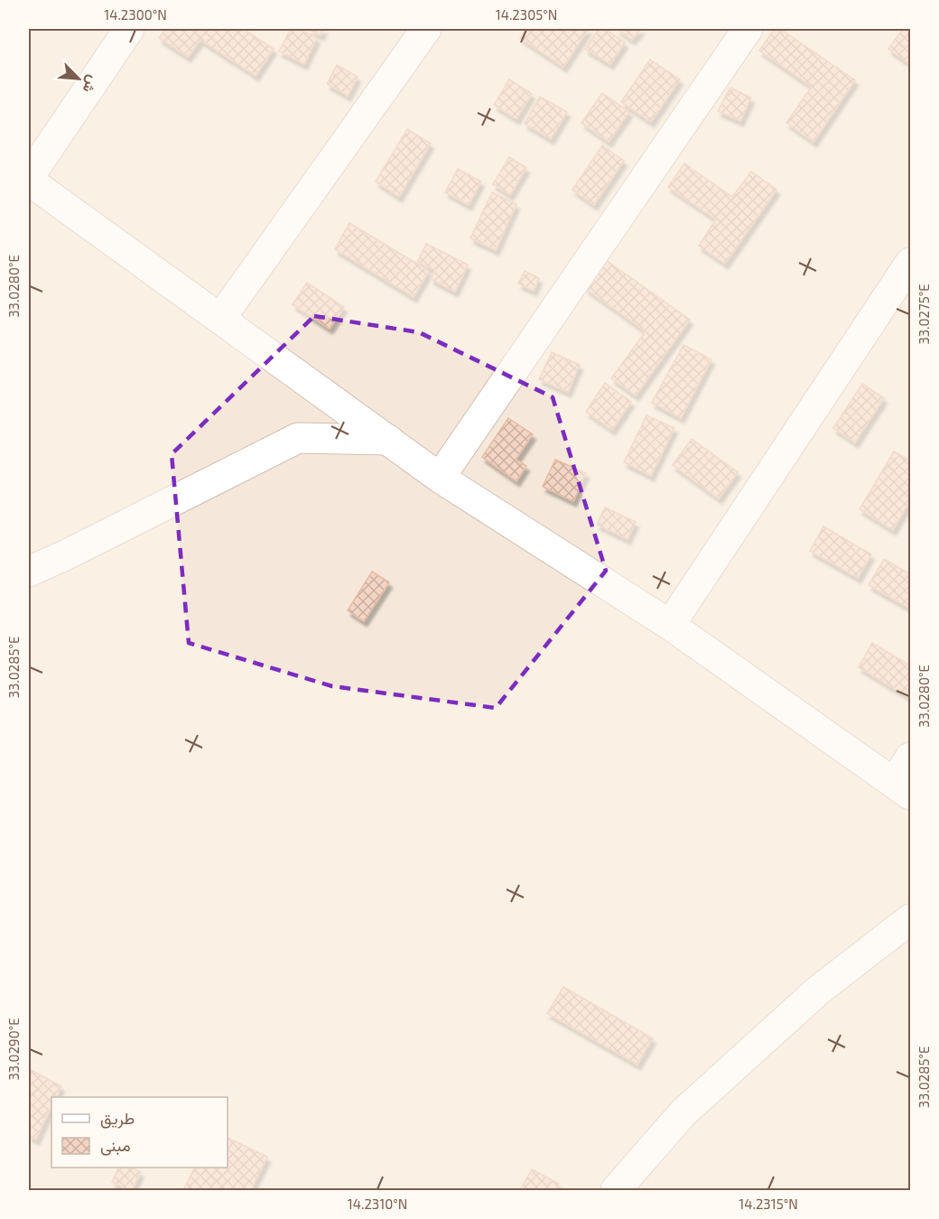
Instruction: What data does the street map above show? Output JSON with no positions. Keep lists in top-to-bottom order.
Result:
{
  "legend": ["طريق", "مبنى"],
  "north": "bottom right",
  "coordinates": [
    "14.2300°N",
    "14.2305°N",
    "33.0280°E",
    "33.0275°E",
    "33.0285°E",
    "33.0290°E",
    "14.2310°N",
    "14.2315°N"
  ]
}
